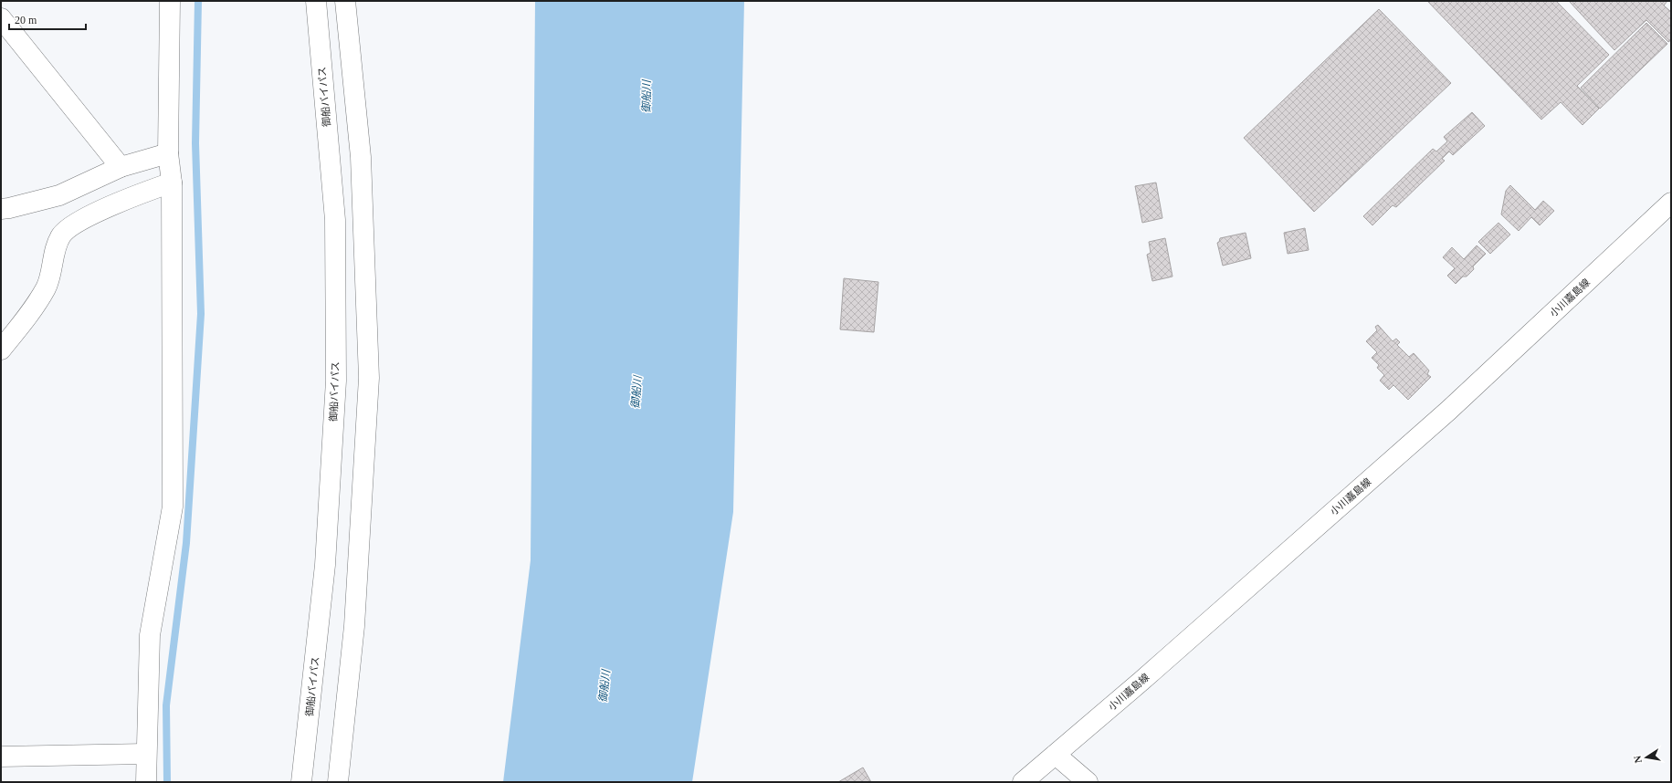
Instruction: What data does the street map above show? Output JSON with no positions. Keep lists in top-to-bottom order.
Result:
{
  "streets": {
    "main road": ["御船バイパス", "小川嘉島線"]
  },
  "water": ["御船川"],
  "scale_bar": "20 m",
  "north": "left"
}
